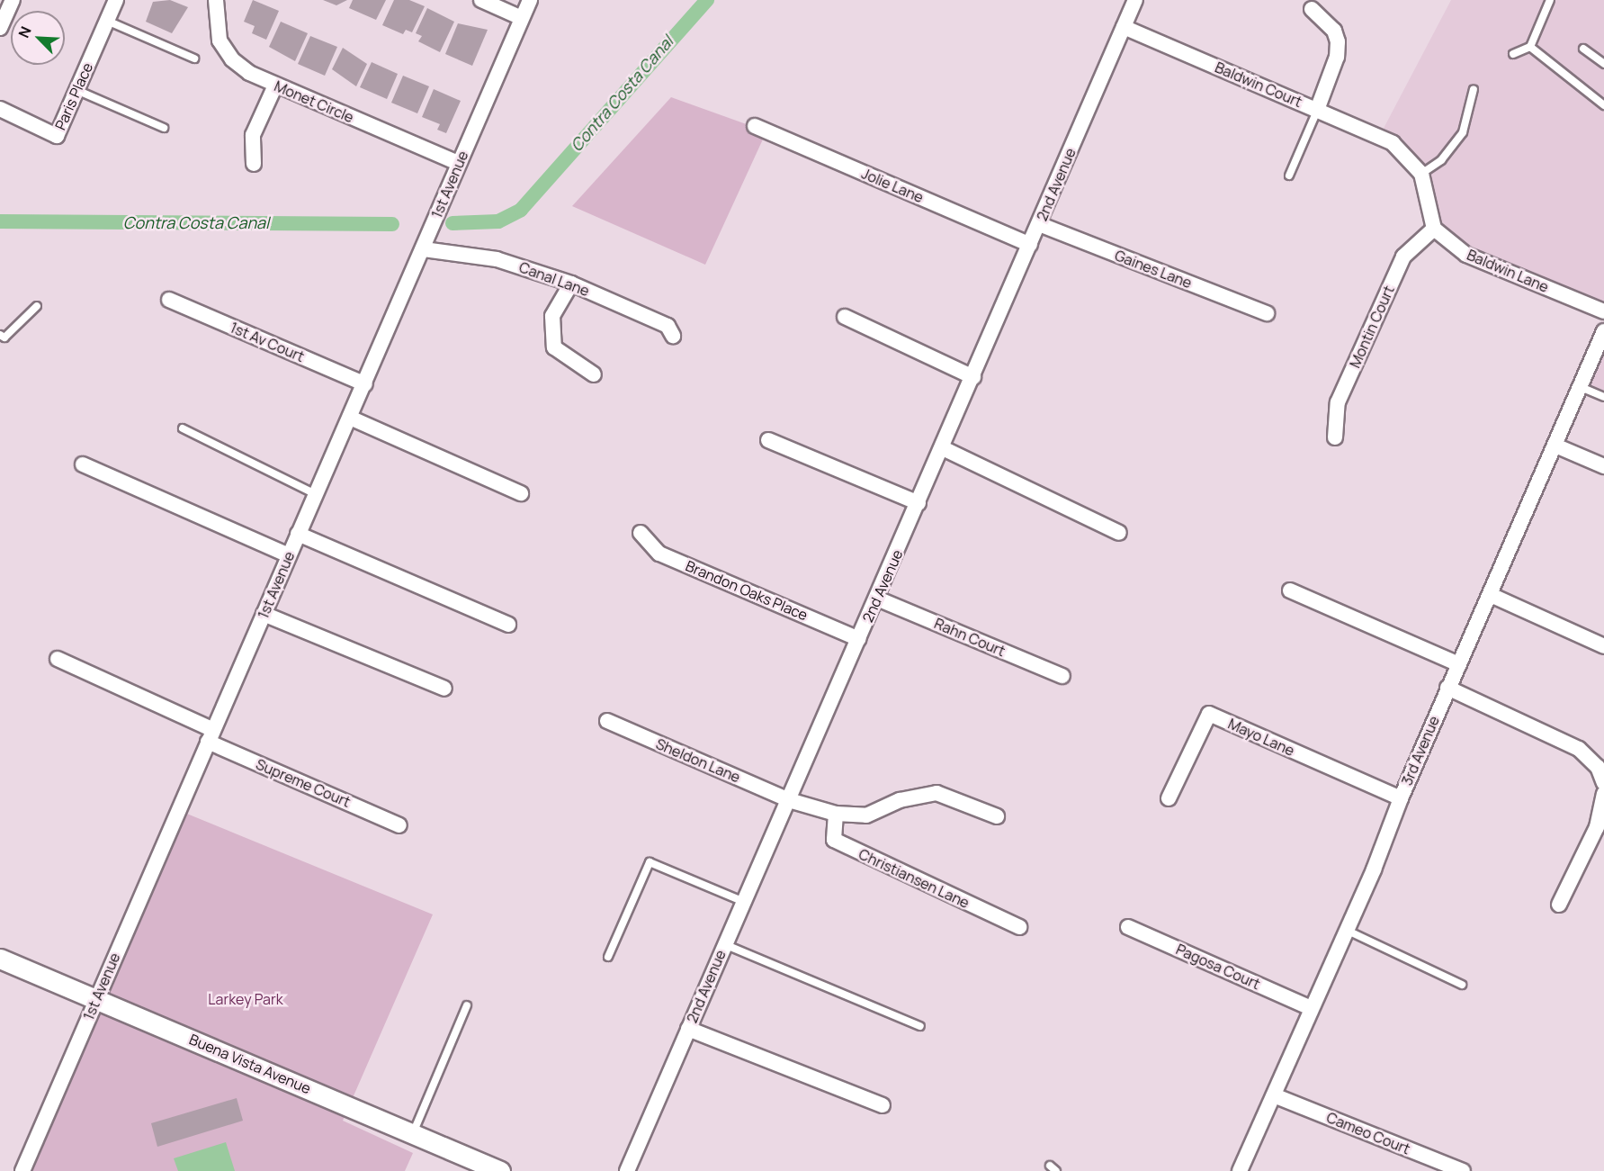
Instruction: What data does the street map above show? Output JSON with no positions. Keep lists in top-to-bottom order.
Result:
{
  "streets": {
    "street": [
      "Baldwin Court",
      "Paris Place",
      "Monet Circle",
      "1st Avenue",
      "2nd Avenue",
      "Jolie Lane",
      "Gaines Lane",
      "Baldwin Lane",
      "Canal Lane",
      "Montin Court",
      "1st Av Court",
      "Brandon Oaks Place",
      "Rahn Court",
      "Mayo Lane",
      "3rd Avenue",
      "Sheldon Lane",
      "Supreme Court",
      "Christiansen Lane",
      "Pagosa Court",
      "Buena Vista Avenue",
      "Cameo Court"
    ]
  },
  "crossings": [
    ["Baldwin Court", "2nd Avenue"],
    ["Monet Circle", "1st Avenue"],
    ["1st Avenue", "Canal Lane"],
    ["1st Avenue", "1st Av Court"],
    ["1st Avenue", "Supreme Court"],
    ["1st Avenue", "Buena Vista Avenue"],
    ["2nd Avenue", "Jolie Lane"],
    ["2nd Avenue", "Gaines Lane"],
    ["2nd Avenue", "Brandon Oaks Place"],
    ["2nd Avenue", "Rahn Court"],
    ["2nd Avenue", "Sheldon Lane"],
    ["Baldwin Lane", "Montin Court"],
    ["Mayo Lane", "3rd Avenue"],
    ["3rd Avenue", "Pagosa Court"],
    ["3rd Avenue", "Cameo Court"],
    ["Sheldon Lane", "Christiansen Lane"]
  ],
  "water": ["Contra Costa Canal"],
  "parks": ["Larkey Park"],
  "north": "top left"
}
